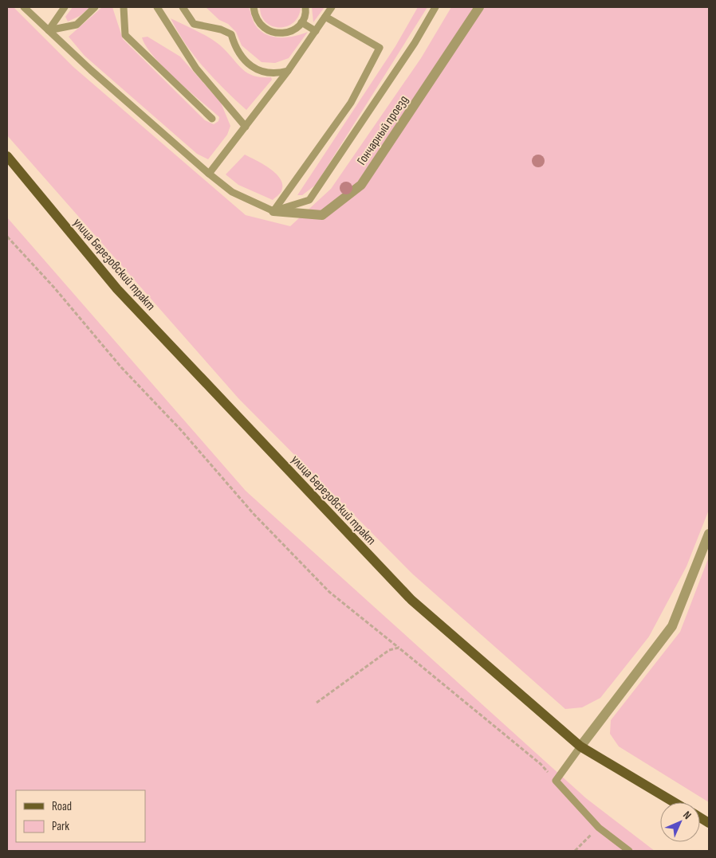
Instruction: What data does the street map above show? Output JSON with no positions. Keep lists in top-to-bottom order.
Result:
{
  "streets": {
    "main road": ["улица Березовский тракт"],
    "street": ["Гончарный проезд"]
  },
  "legend": ["Road", "Park"],
  "north": "top right"
}
